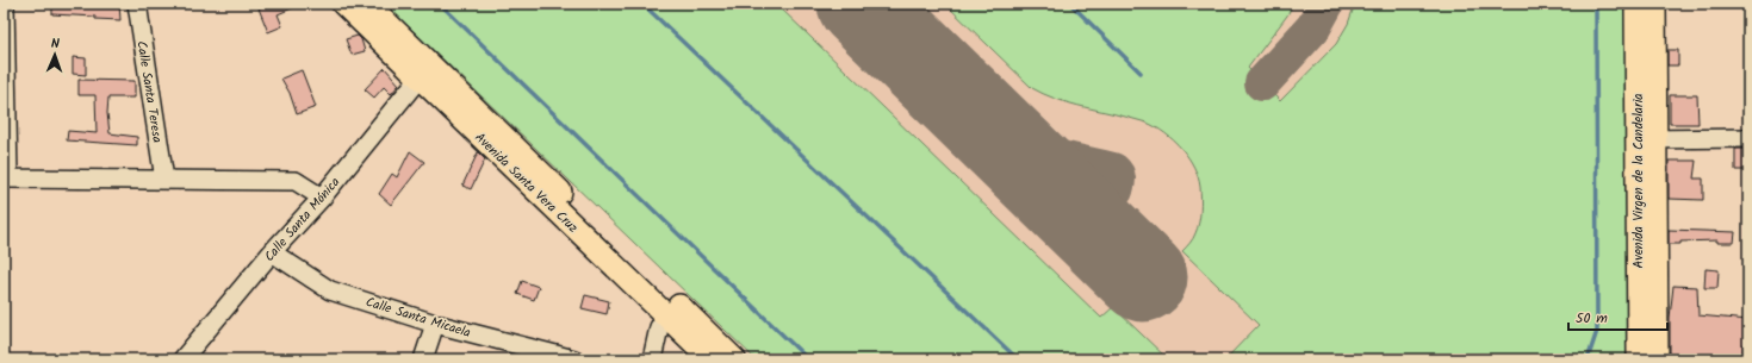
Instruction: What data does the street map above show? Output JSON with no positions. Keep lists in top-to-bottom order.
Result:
{
  "streets": {
    "main road": ["Avenida Virgen de la Candelaria", "Avenida Santa Vera Cruz"],
    "street": ["Calle Santa Teresa", "Calle Santa Mónica", "Calle Santa Micaela"]
  },
  "crossings": [
    ["Avenida Santa Vera Cruz", "Calle Santa Mónica"],
    ["Calle Santa Mónica", "Calle Santa Micaela"]
  ],
  "scale_bar": "50 m",
  "north": "top"
}
